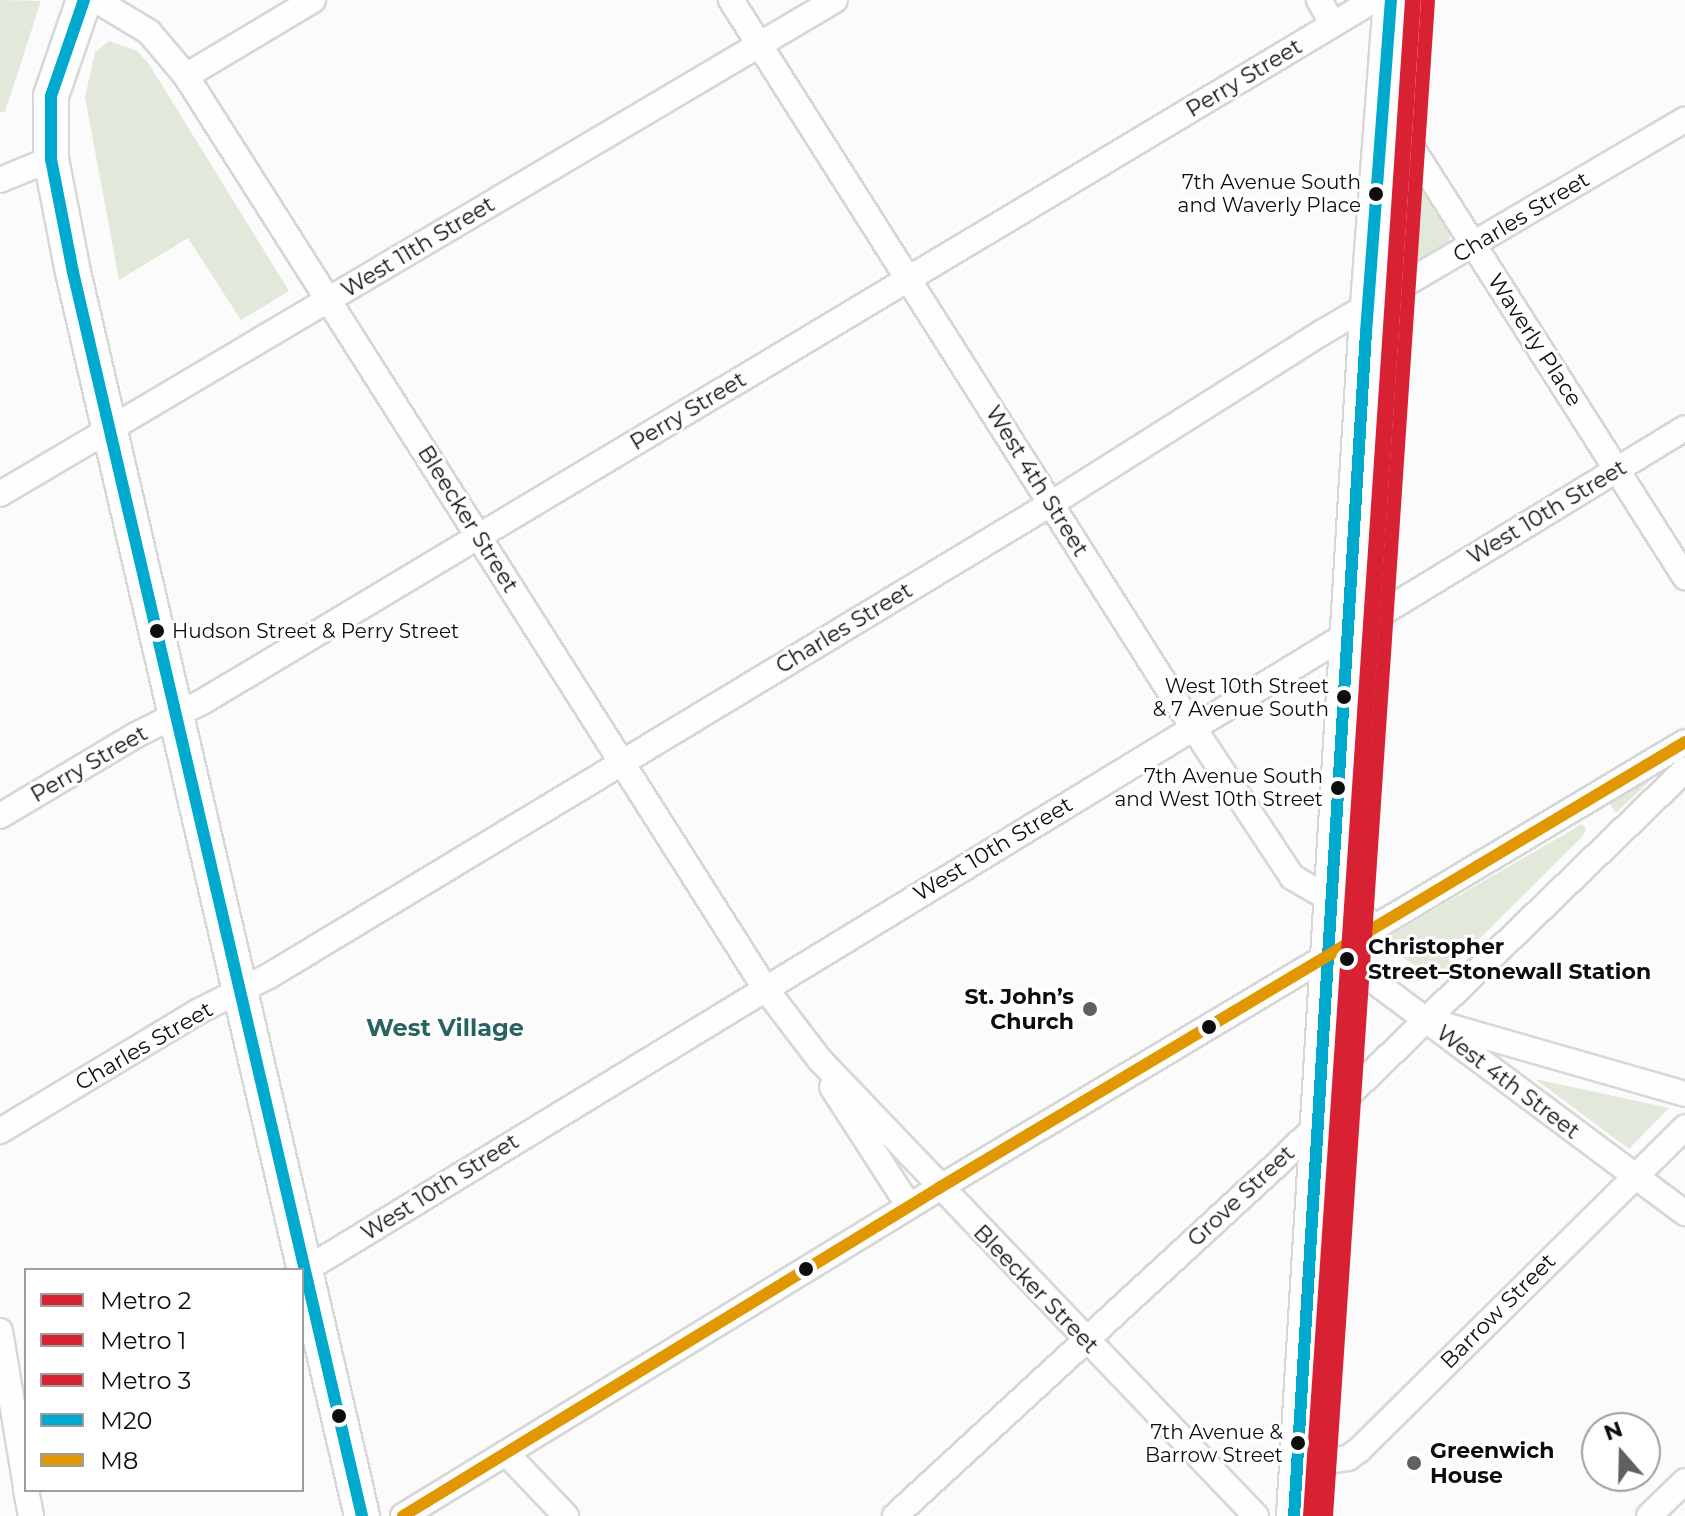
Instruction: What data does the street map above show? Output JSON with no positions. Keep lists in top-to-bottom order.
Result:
{
  "streets": {
    "street": [
      "Perry Street",
      "Charles Street",
      "West 11th Street",
      "Waverly Place",
      "West 4th Street",
      "West 10th Street",
      "Bleecker Street",
      "Grove Street",
      "Barrow Street"
    ]
  },
  "crossings": [
    ["Perry Street", "West 4th Street"],
    ["Perry Street", "Bleecker Street"],
    ["Charles Street", "Waverly Place"],
    ["Charles Street", "West 4th Street"],
    ["Charles Street", "Bleecker Street"],
    ["West 11th Street", "West 4th Street"],
    ["West 11th Street", "Bleecker Street"],
    ["Waverly Place", "West 10th Street"],
    ["West 4th Street", "West 10th Street"],
    ["West 4th Street", "Grove Street"],
    ["West 4th Street", "Barrow Street"],
    ["West 10th Street", "Bleecker Street"],
    ["Bleecker Street", "Grove Street"]
  ],
  "districts": ["West Village"],
  "places": [
    "7th Avenue South and Waverly Place",
    "Hudson Street & Perry Street",
    "West 10th Street & 7 Avenue South",
    "7th Avenue South and West 10th Street",
    "Christopher Street–Stonewall Station",
    "St. John’s Church",
    "7th Avenue & Barrow Street",
    "Greenwich House"
  ],
  "lines": [
    "metro line 2",
    "transit line M20",
    "metro line 1",
    "metro line 3",
    "transit line M8"
  ],
  "legend": [
    "Metro 2",
    "Metro 1",
    "Metro 3",
    "M20",
    "M8"
  ],
  "north": "top"
}
